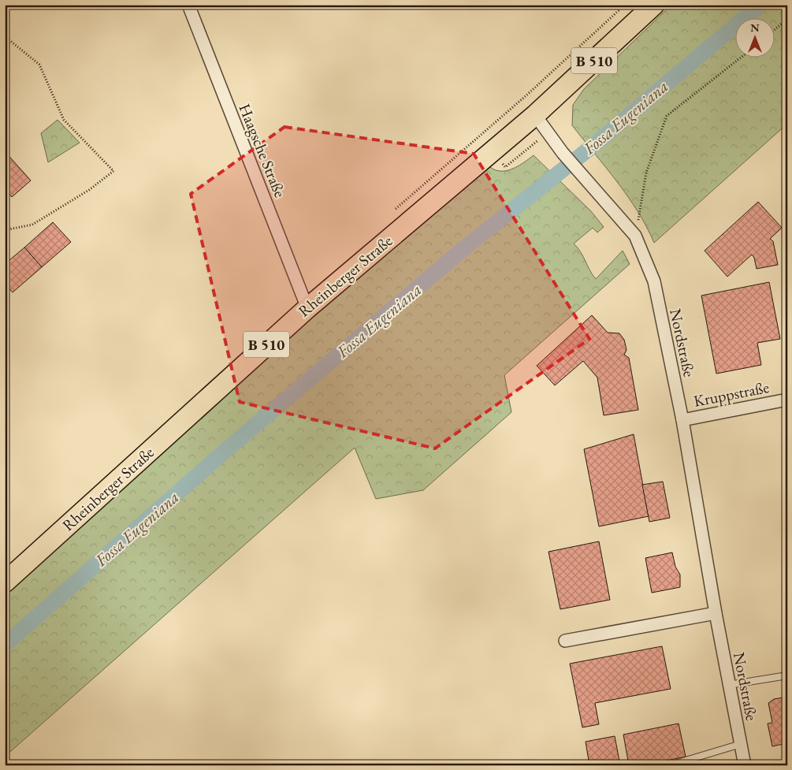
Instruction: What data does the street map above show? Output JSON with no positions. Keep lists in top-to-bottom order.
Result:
{
  "streets": {
    "main road": ["B 510", "Rheinberger Straße"],
    "street": ["Haagsche Straße", "Nordstraße", "Kruppstraße"]
  },
  "crossings": [
    ["Haagsche Straße", "Rheinberger Straße"],
    ["Rheinberger Straße", "Nordstraße"],
    ["Nordstraße", "Kruppstraße"]
  ],
  "water": ["Fossa Eugeniana"],
  "north": "top"
}
